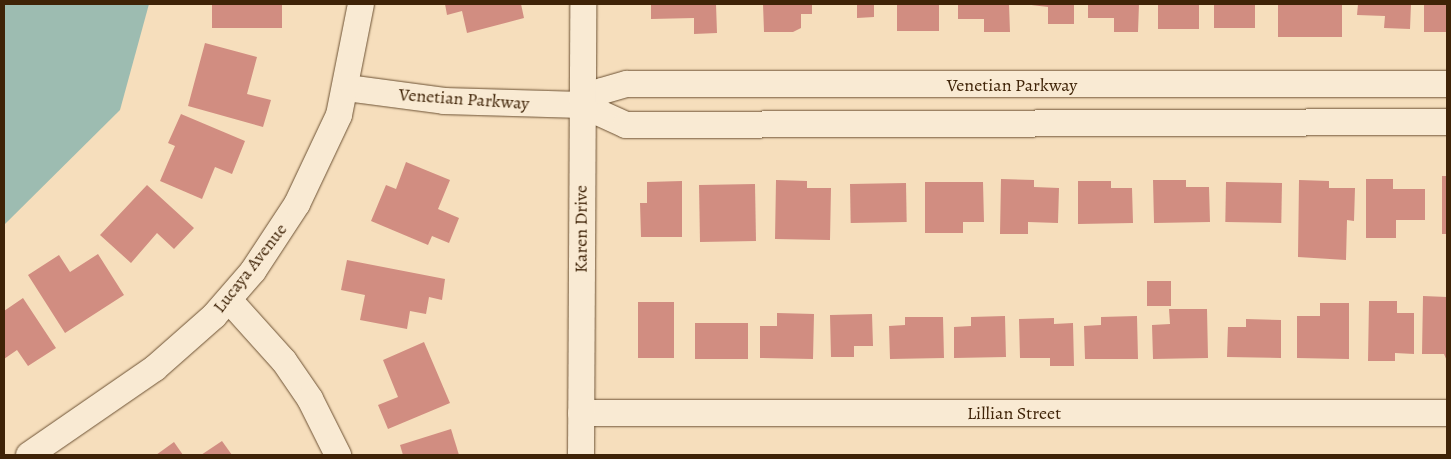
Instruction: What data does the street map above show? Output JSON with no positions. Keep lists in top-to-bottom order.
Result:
{
  "streets": {
    "street": [
      "Venetian Parkway",
      "Karen Drive",
      "Lucaya Avenue",
      "Lillian Street"
    ]
  },
  "crossings": [
    ["Venetian Parkway", "Karen Drive"],
    ["Venetian Parkway", "Lucaya Avenue"],
    ["Karen Drive", "Lillian Street"]
  ]
}
